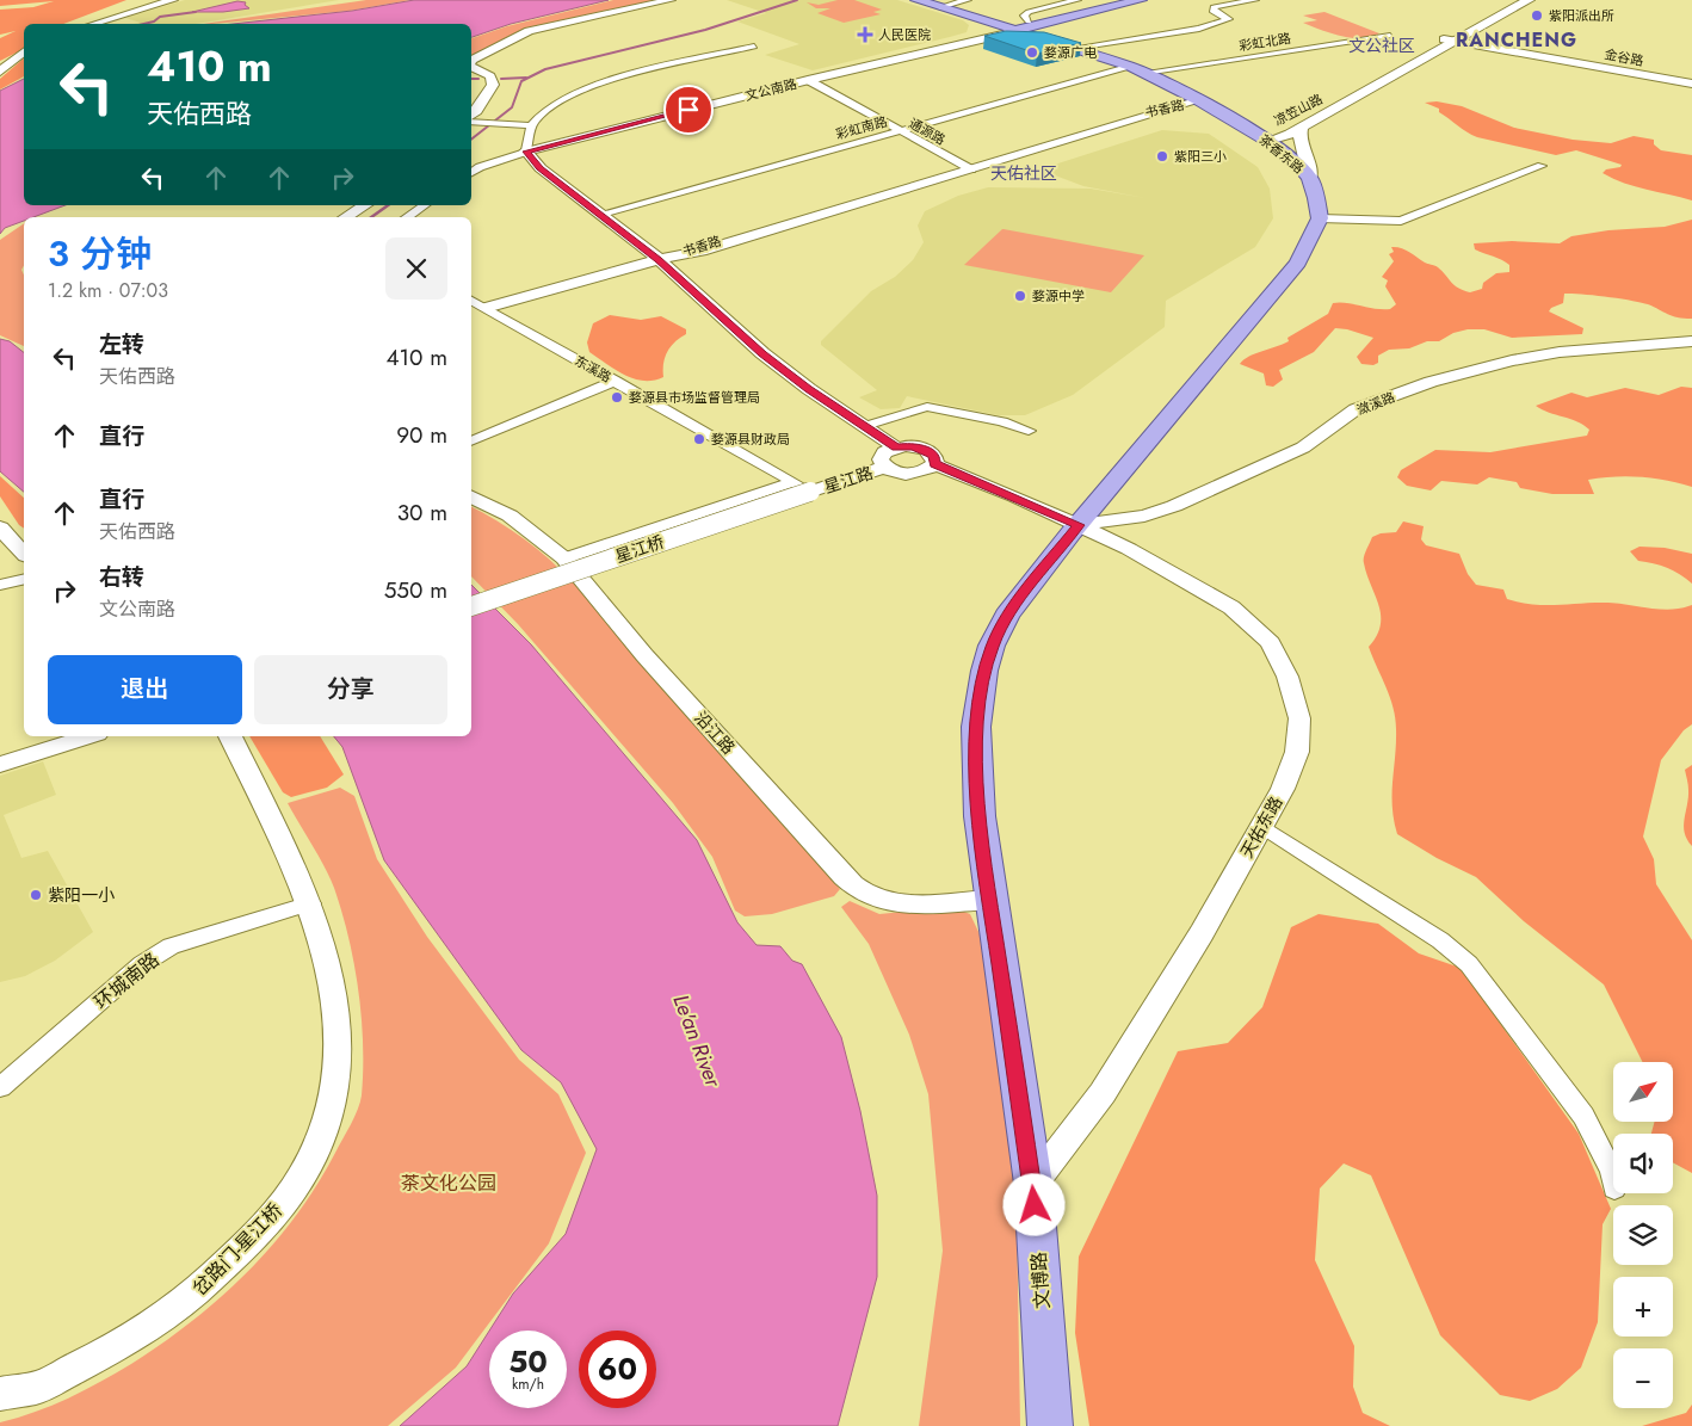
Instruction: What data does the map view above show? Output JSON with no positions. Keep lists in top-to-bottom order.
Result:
{
  "streets": {
    "main road": [
      "文公南路",
      "凉笠山路",
      "茶香东路",
      "文博路"
    ],
    "street": [
      "彩虹北路",
      "金谷路",
      "书香路",
      "彩虹南路",
      "通源路",
      "东溪路",
      "潋溪路",
      "星江路",
      "星江桥",
      "沿江路",
      "天佑东路",
      "环城南路",
      "岔路门-星江桥"
    ]
  },
  "crossings": [
    ["彩虹北路", "彩虹南路"],
    ["彩虹北路", "茶香东路"],
    ["金谷路", "凉笠山路"],
    ["文公南路", "通源路"],
    ["文公南路", "茶香东路"],
    ["书香路", "通源路"],
    ["书香路", "茶香东路"],
    ["书香路", "东溪路"],
    ["凉笠山路", "茶香东路"],
    ["彩虹南路", "通源路"],
    ["彩虹南路", "茶香东路"],
    ["东溪路", "星江路"],
    ["东溪路", "星江桥"],
    ["潋溪路", "天佑东路"],
    ["潋溪路", "文博路"],
    ["星江路", "星江桥"],
    ["沿江路", "文博路"],
    ["天佑东路", "文博路"],
    ["环城南路", "岔路门-星江桥"]
  ],
  "districts": ["RANCHENG", "文公社区", "天佑社区"],
  "water": ["Le'an River"],
  "parks": ["茶文化公园"],
  "places": {
    "other": [
      "紫阳派出所",
      "婺源广电",
      "紫阳三小",
      "婺源中学",
      "婺源县市场监督管理局",
      "婺源县财政局",
      "紫阳一小"
    ],
    "health": ["人民医院"]
  },
  "north": "top right",
  "page": {
    "turn": ["410 m", "天佑西路"],
    "heading": ["3 分钟", "1.2 km · 07:03"],
    "list": [
      {
        "name": "左转",
        "note": "天佑西路",
        "value": "410 m"
      },
      {
        "name": "直行",
        "value": "90 m"
      },
      {
        "name": "直行",
        "note": "天佑西路",
        "value": "30 m"
      },
      {
        "name": "右转",
        "note": "文公南路",
        "value": "550 m"
      }
    ],
    "buttons": ["退出", "分享"],
    "map_buttons": ["+", "−"],
    "speed": "50 km/h",
    "limit": "60"
  }
}
